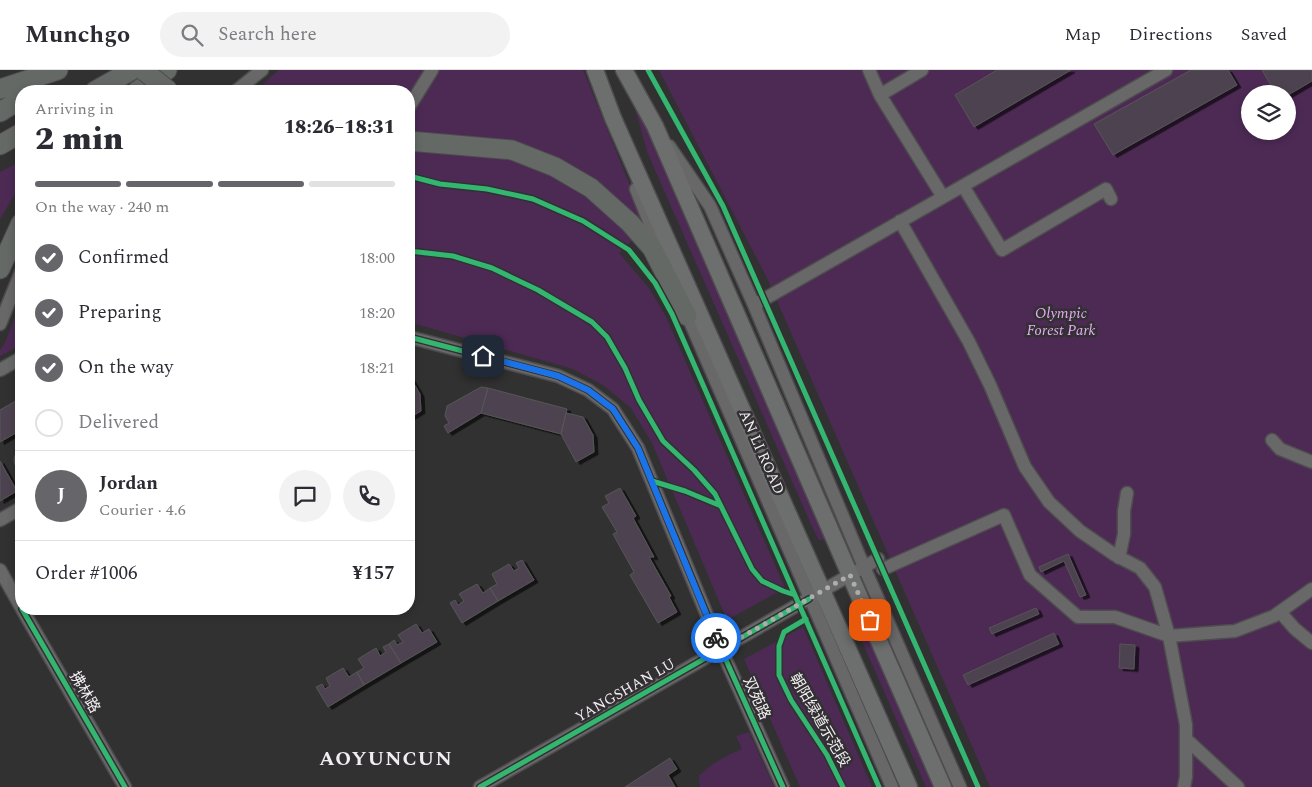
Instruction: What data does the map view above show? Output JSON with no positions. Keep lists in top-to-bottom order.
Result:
{
  "streets": {
    "main road": ["AN LI ROAD"],
    "street": ["YANGSHAN LU", "拂林路", "双苑路"],
    "cycle path": ["朝阳绿道示范段"]
  },
  "crossings": [
    ["AN LI ROAD", "YANGSHAN LU"],
    ["YANGSHAN LU", "双苑路"]
  ],
  "districts": ["AOYUNCUN"],
  "parks": ["Olympic Forest Park"],
  "page": {
    "header": "Munchgo",
    "search": "Search here",
    "nav": ["Map", "Directions", "Saved"],
    "heading": ["2 min", "Arriving in", "18:26–18:31"],
    "panel": [
      "Jordan",
      "Courier · 4.6",
      "Order #1006",
      "¥157"
    ],
    "bar": "On the way · 240 m",
    "list": [
      ["Confirmed", "18:00"],
      ["Preparing", "18:20"],
      ["On the way", "18:21"],
      "Delivered"
    ],
    "round": "J"
  }
}
